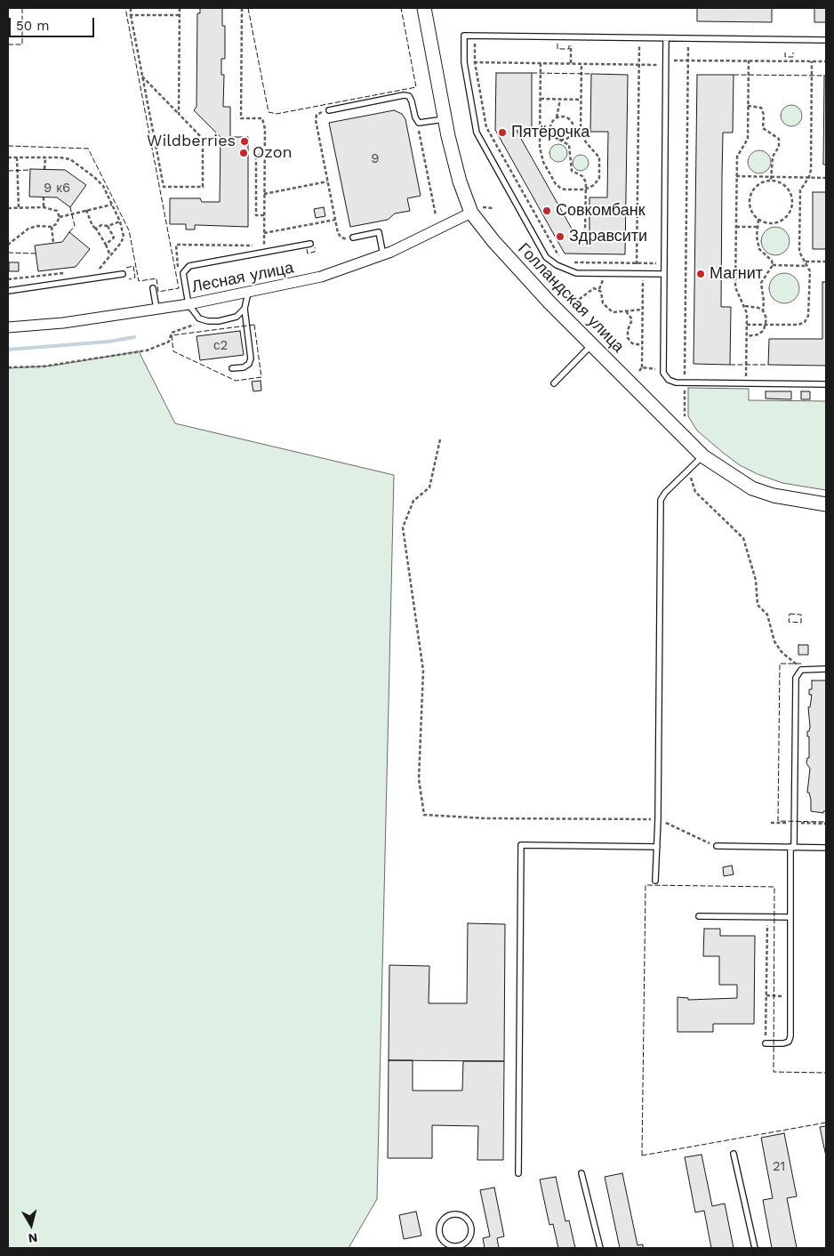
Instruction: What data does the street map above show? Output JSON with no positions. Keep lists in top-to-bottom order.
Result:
{
  "streets": {
    "street": ["Лесная улица", "Голландская улица"]
  },
  "crossings": [
    ["Лесная улица", "Голландская улица"]
  ],
  "places": [
    "Пятёрочка",
    "Wildberries",
    "Ozon",
    "Совкомбанк",
    "Здравсити",
    "Магнит"
  ],
  "house_numbers": [
    "9",
    "9 к6",
    "с2",
    "21"
  ],
  "scale_bar": "50 m",
  "north": "bottom"
}
